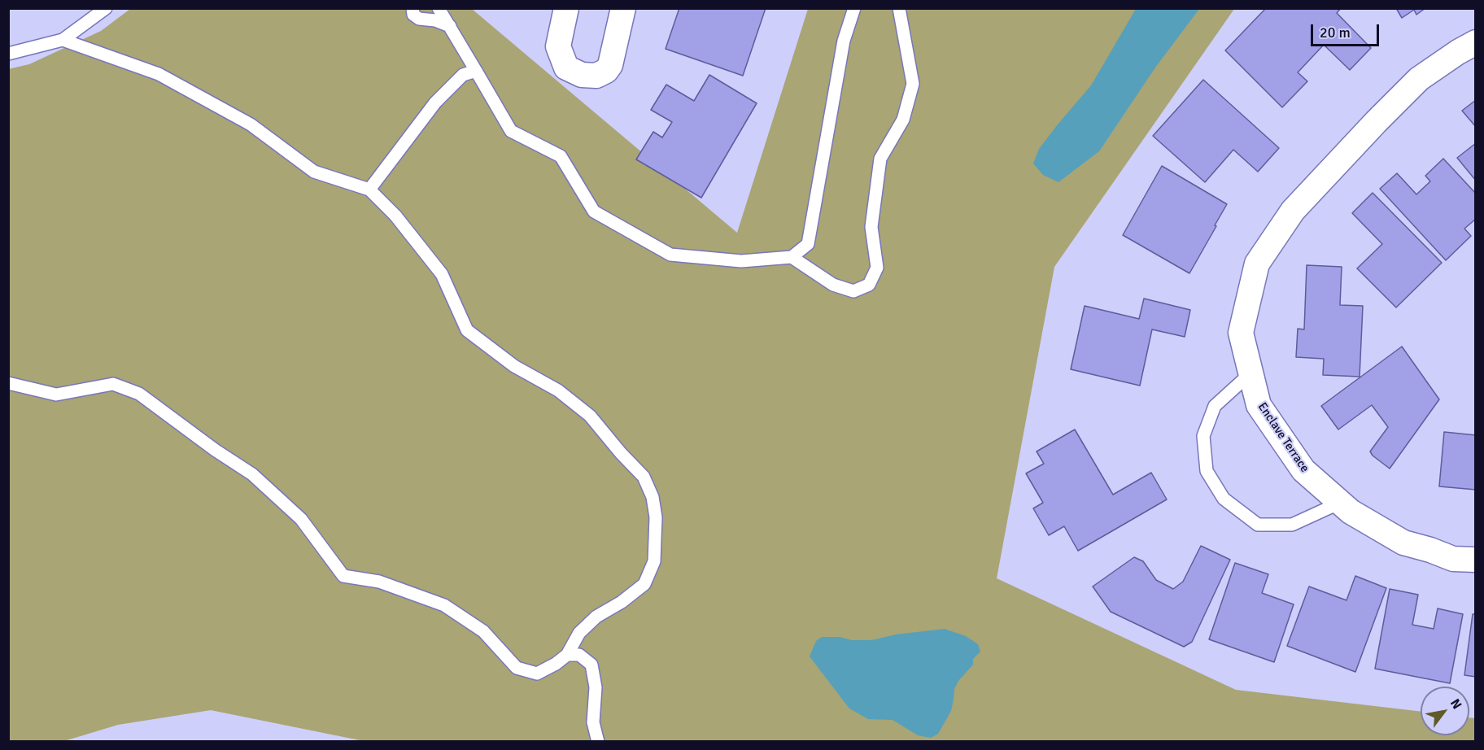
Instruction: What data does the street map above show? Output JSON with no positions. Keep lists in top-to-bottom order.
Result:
{
  "streets": {
    "street": ["Enclave Terrace"]
  },
  "scale_bar": "20 m",
  "north": "top right"
}
